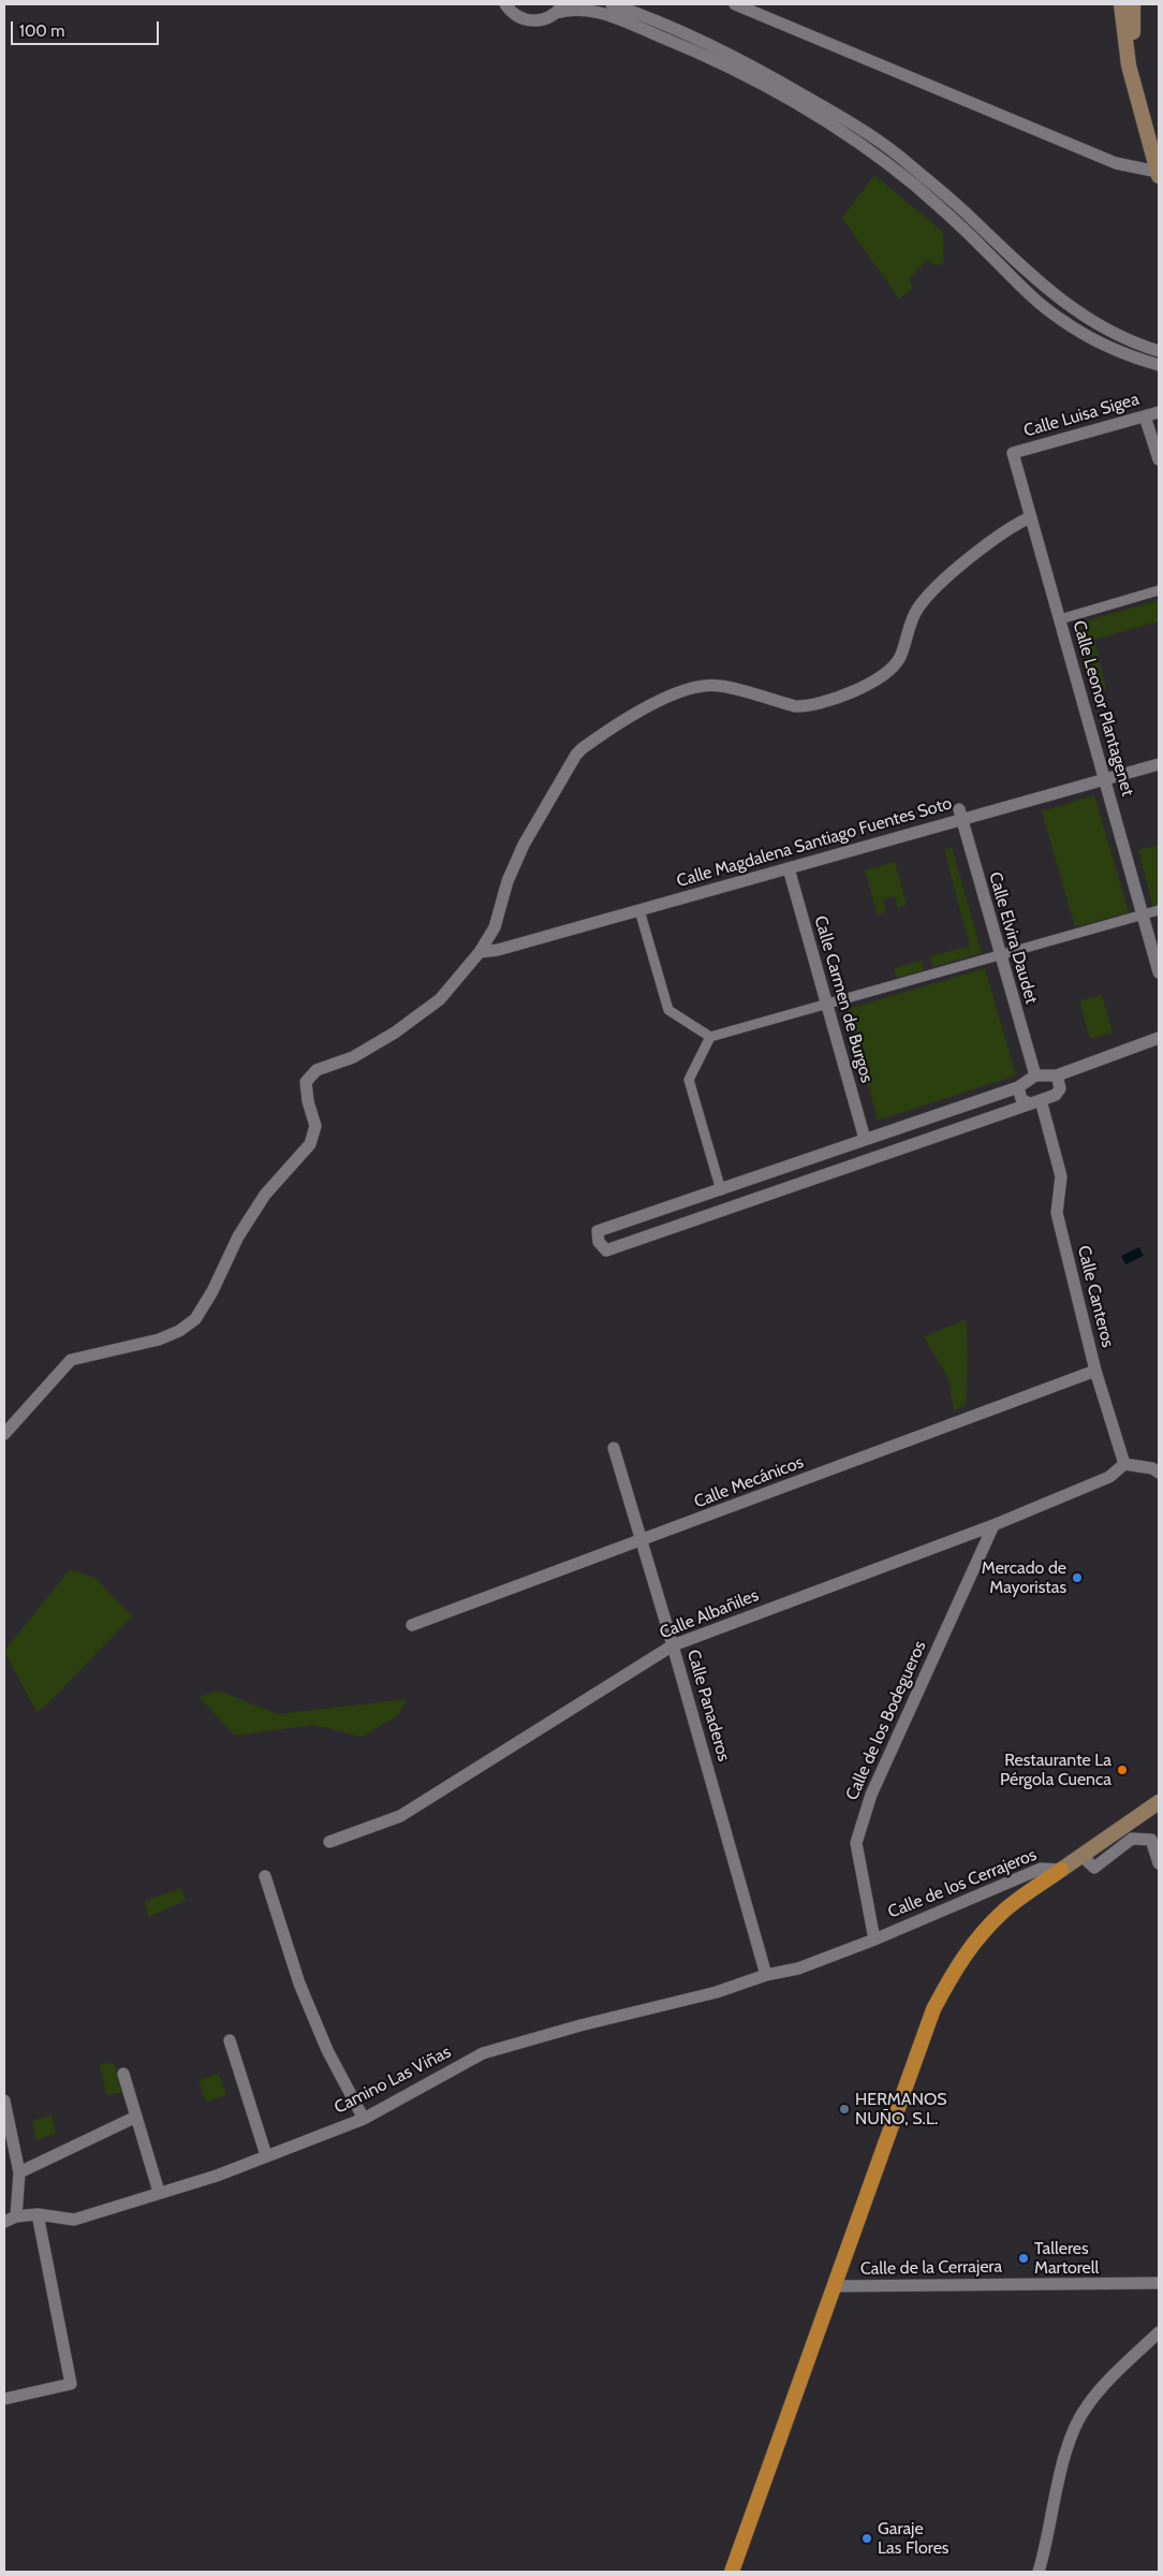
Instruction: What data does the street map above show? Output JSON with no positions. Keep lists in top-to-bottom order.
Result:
{
  "streets": {
    "main road": ["Calle de los Cerrajeros"],
    "street": [
      "Calle Luisa Sigea",
      "Calle Leonor Plantagenet",
      "Calle Magdalena Santiago Fuentes Soto",
      "Calle Elvira Daudet",
      "Calle Carmen de Burgos",
      "Calle Canteros",
      "Calle Mecánicos",
      "Calle Albañiles",
      "Calle Panaderos",
      "Calle de los Bodegueros",
      "Camino Las Viñas",
      "Calle de la Cerrajera"
    ]
  },
  "crossings": [
    ["Calle Luisa Sigea", "Calle Leonor Plantagenet"],
    ["Calle Leonor Plantagenet", "Calle Magdalena Santiago Fuentes Soto"],
    ["Calle Magdalena Santiago Fuentes Soto", "Calle Elvira Daudet"],
    ["Calle Magdalena Santiago Fuentes Soto", "Calle Carmen de Burgos"],
    ["Calle Canteros", "Calle Mecánicos"],
    ["Calle Canteros", "Calle Albañiles"],
    ["Calle Mecánicos", "Calle Panaderos"],
    ["Calle Albañiles", "Calle Panaderos"],
    ["Calle Albañiles", "Calle de los Bodegueros"],
    ["Calle Panaderos", "Calle de los Cerrajeros"],
    ["Calle Panaderos", "Camino Las Viñas"],
    ["Calle de los Bodegueros", "Calle de los Cerrajeros"],
    ["Calle de los Cerrajeros", "Camino Las Viñas"]
  ],
  "places": [
    "Mercado de Mayoristas",
    "Restaurante La Pérgola Cuenca",
    "HERMANOS NUÑO, S.L.",
    "Talleres Martorell",
    "Garaje Las Flores"
  ],
  "scale_bar": "100 m"
}
